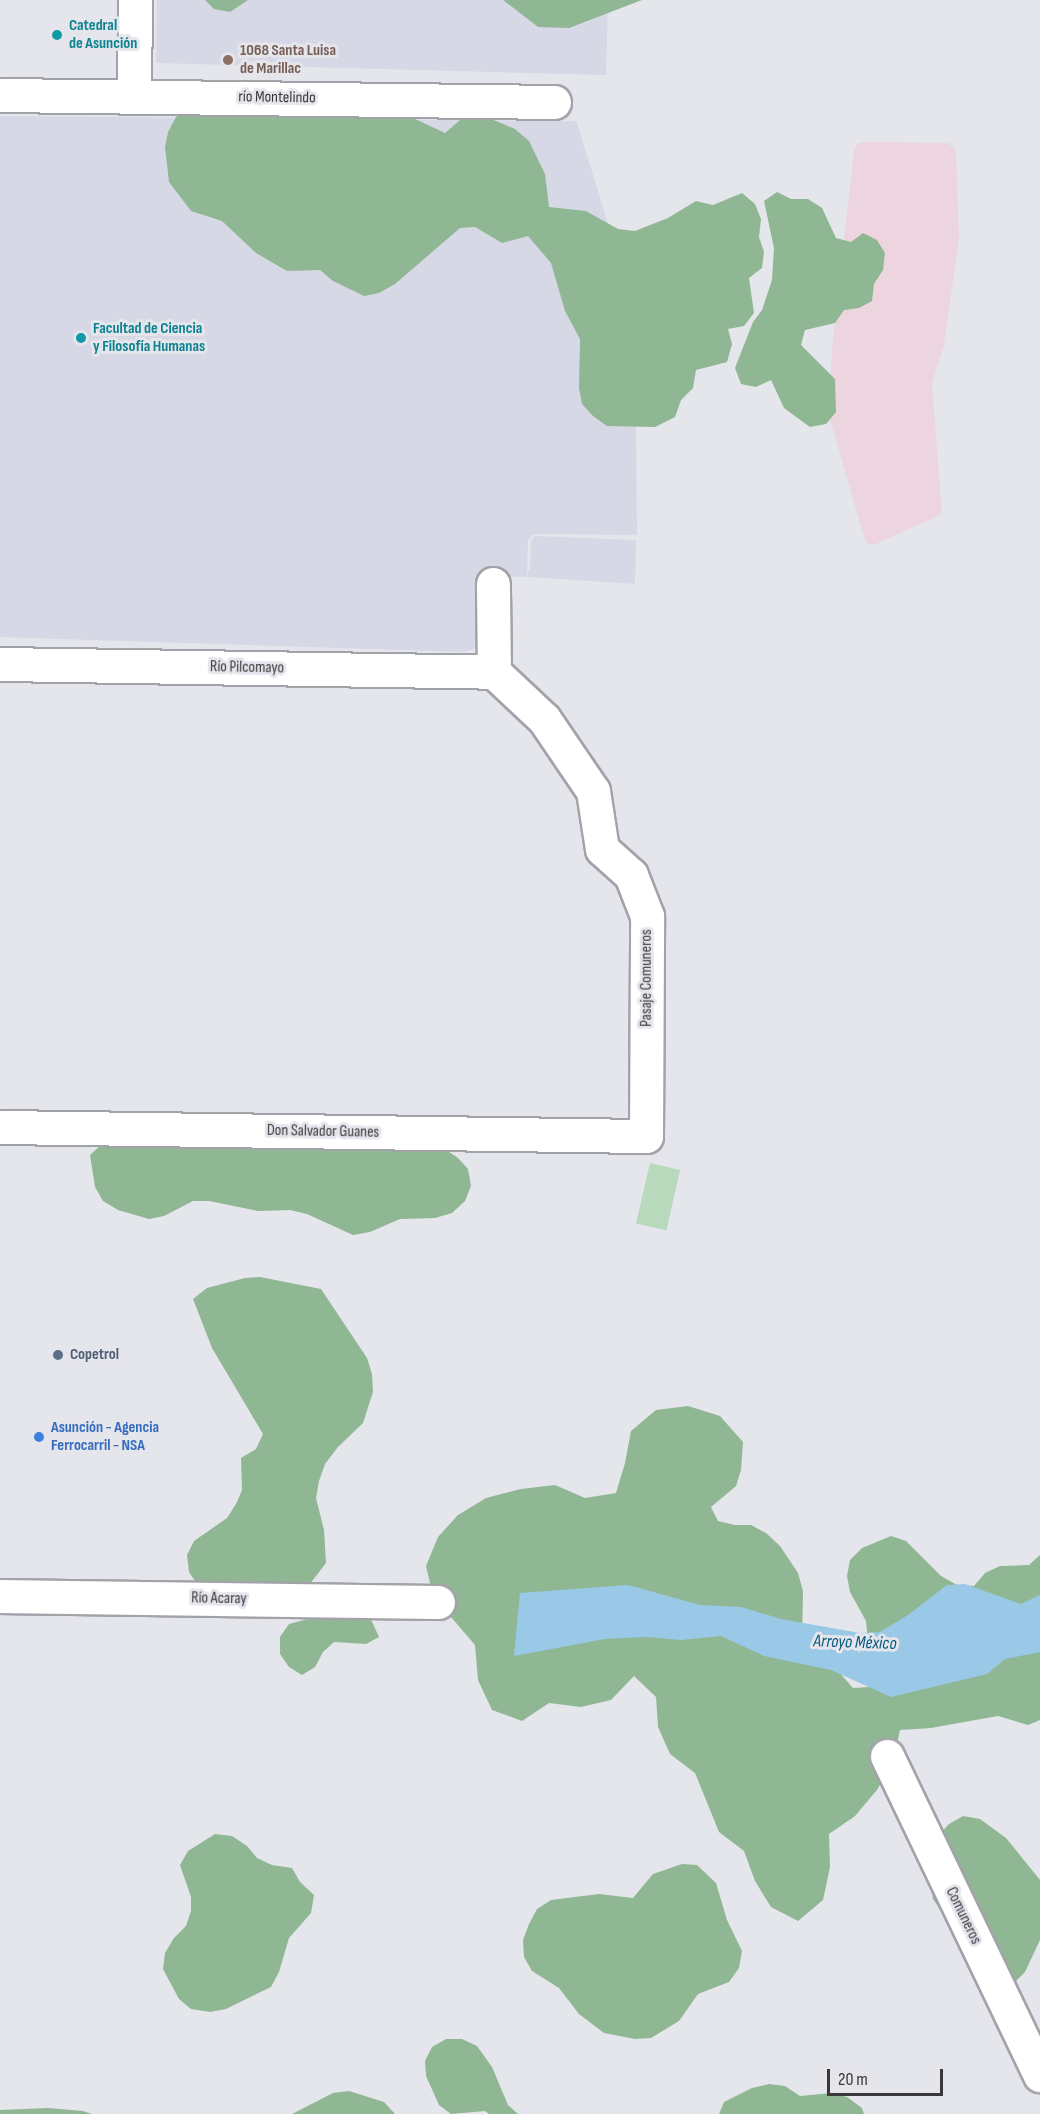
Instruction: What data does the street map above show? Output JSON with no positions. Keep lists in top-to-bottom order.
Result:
{
  "streets": {
    "street": [
      "río Montelindo",
      "Río Pilcomayo",
      "Pasaje Comuneros",
      "Don Salvador Guanes",
      "Río Acaray",
      "Comuneros"
    ]
  },
  "crossings": [
    ["Río Pilcomayo", "Pasaje Comuneros"],
    ["Pasaje Comuneros", "Don Salvador Guanes"]
  ],
  "water": ["Arroyo México"],
  "places": [
    "Catedral de Asunción",
    "1068 Santa Luisa de Marillac",
    "Facultad de Ciencia y Filosofía Humanas",
    "Copetrol",
    "Asunción - Agencia Ferrocarril - NSA"
  ],
  "scale_bar": "20 m"
}
